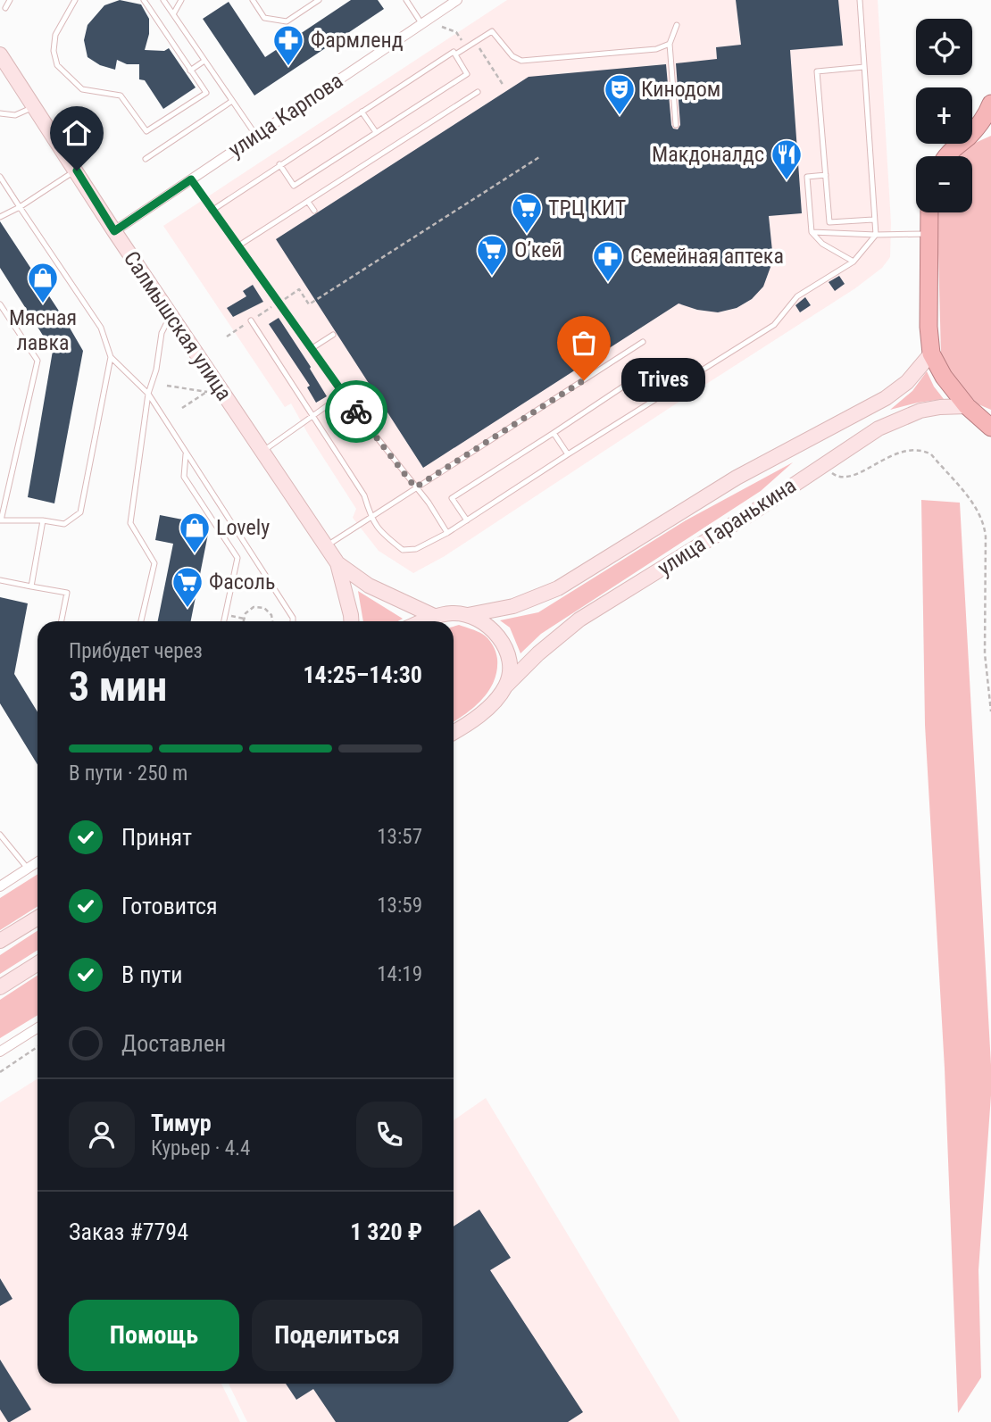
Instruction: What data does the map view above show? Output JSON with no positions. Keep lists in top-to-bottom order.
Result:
{
  "streets": {
    "main road": ["Салмышская улица", "улица Гаранькина"],
    "street": ["улица Карпова"]
  },
  "crossings": [
    ["улица Карпова", "Салмышская улица"],
    ["Салмышская улица", "улица Гаранькина"]
  ],
  "places": {
    "pharmacy": ["Фармленд", "Семейная аптека"],
    "theatre": ["Кинодом"],
    "restaurant": ["Макдоналдс"],
    "supermarket": ["ТРЦ КИТ", "О’кей", "Фасоль"],
    "shop": ["Мясная лавка", "Lovely"],
    "other": ["Trives"]
  },
  "page": {
    "map_buttons": ["+", "−"],
    "bubble": "Trives",
    "heading": ["3 мин", "Прибудет через", "14:25–14:30"],
    "panel": [
      "Тимур",
      "Курьер · 4.4",
      "Заказ #7794",
      "1 320 ₽"
    ],
    "bar": "В пути · 250 m",
    "list": [
      ["Принят", "13:57"],
      ["Готовится", "13:59"],
      ["В пути", "14:19"],
      "Доставлен"
    ],
    "buttons": ["Помощь", "Поделиться"]
  }
}
